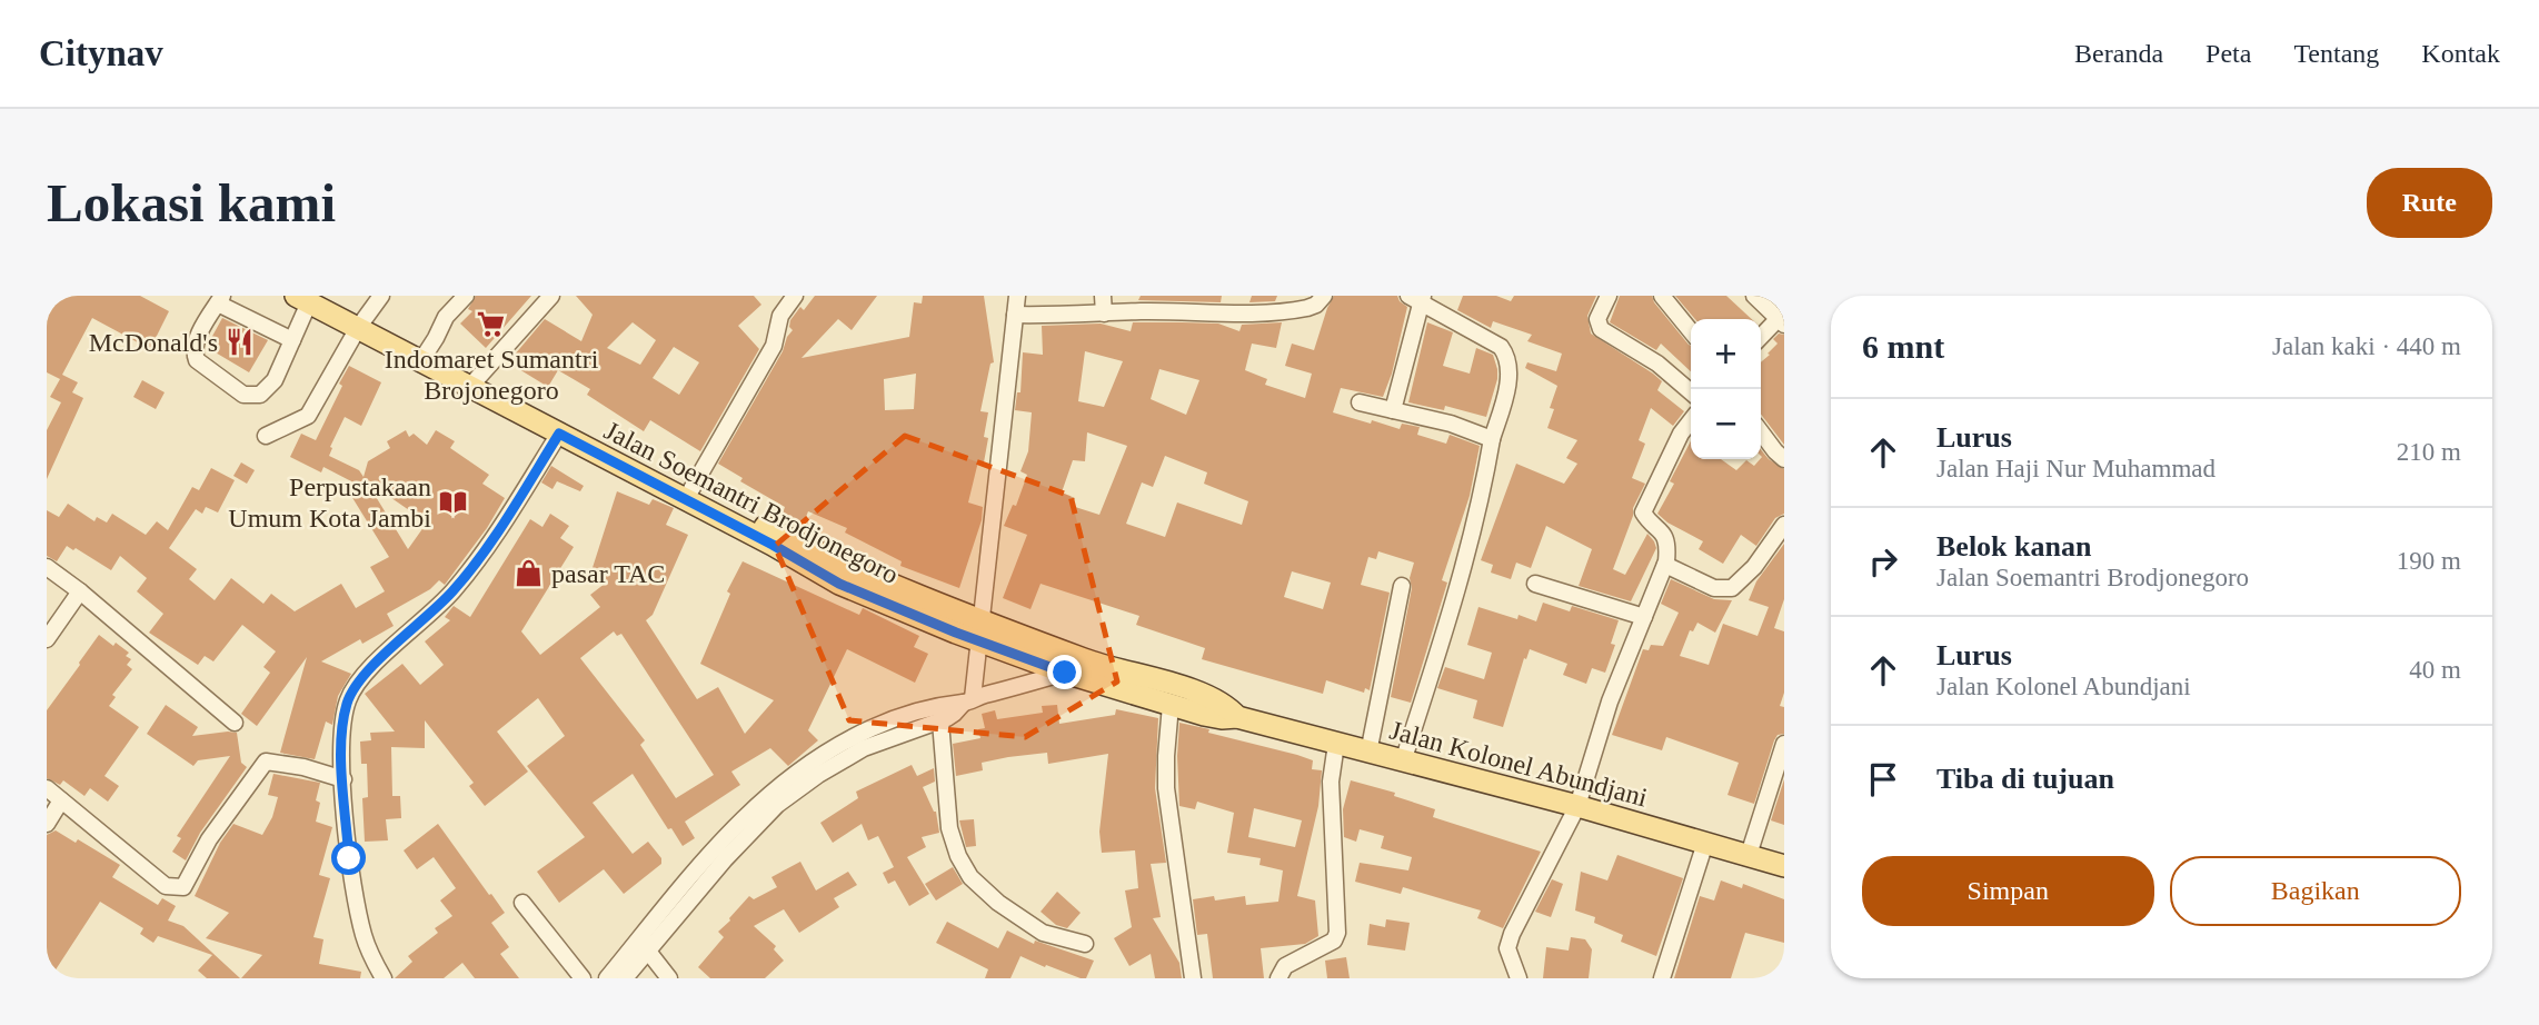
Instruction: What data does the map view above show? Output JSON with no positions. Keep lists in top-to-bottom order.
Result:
{
  "streets": {
    "main road": ["Jalan Soemantri Brodjonegoro", "Jalan Kolonel Abundjani"]
  },
  "crossings": [
    ["Jalan Soemantri Brodjonegoro", "Jalan Kolonel Abundjani"]
  ],
  "places": {
    "supermarket": ["Indomaret Sumantri Brojonegoro"],
    "restaurant": ["McDonald's"],
    "library": ["Perpustakaan Umum Kota Jambi"],
    "shop": ["pasar TAC"]
  },
  "page": {
    "header": "Citynav",
    "nav": [
      "Beranda",
      "Peta",
      "Tentang",
      "Kontak"
    ],
    "buttons": [
      "Rute",
      ["Simpan", "Bagikan"]
    ],
    "title": "Lokasi kami",
    "heading": ["6 mnt", "Jalan kaki · 440 m"],
    "map_buttons": ["+", "−"],
    "list": [
      ["Lurus", "Jalan Haji Nur Muhammad", "210 m"],
      ["Belok kanan", "Jalan Soemantri Brodjonegoro", "190 m"],
      ["Lurus", "Jalan Kolonel Abundjani", "40 m"],
      "Tiba di tujuan"
    ]
  }
}
